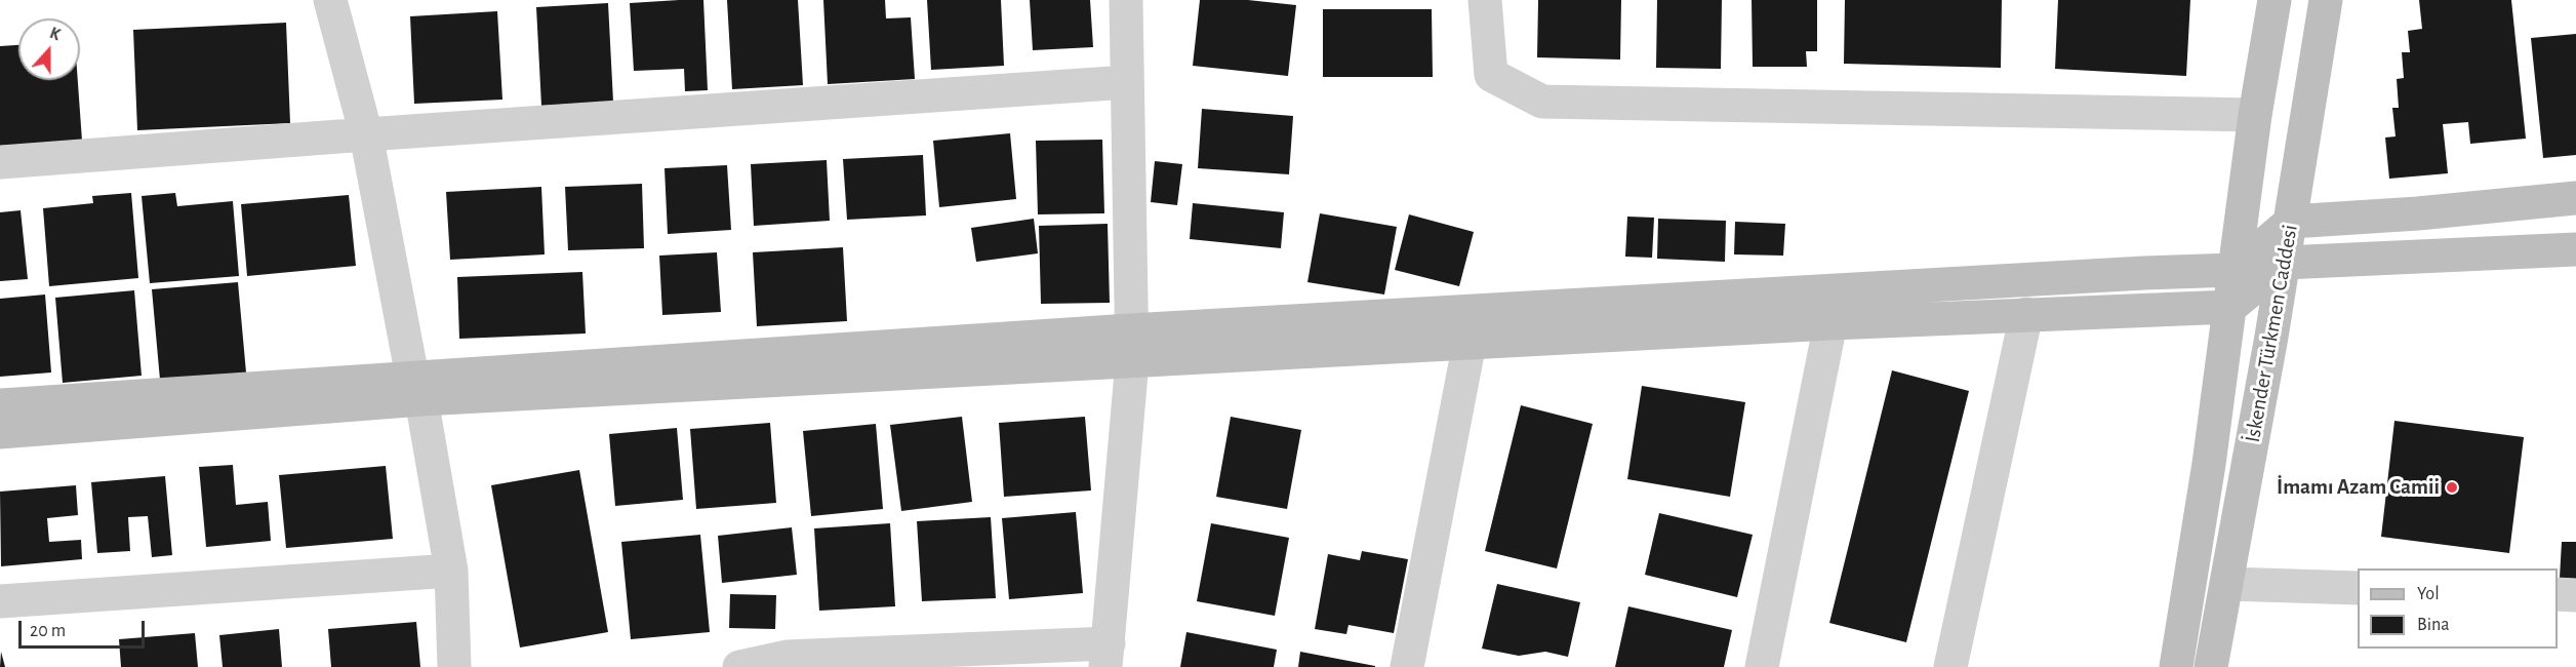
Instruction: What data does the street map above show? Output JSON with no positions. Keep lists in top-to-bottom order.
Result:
{
  "streets": {
    "street": ["İskender Türkmen Caddesi"]
  },
  "places": ["İmamı Azam Camii"],
  "legend": ["Yol", "Bina"],
  "scale_bar": "20 m",
  "north": "top"
}
